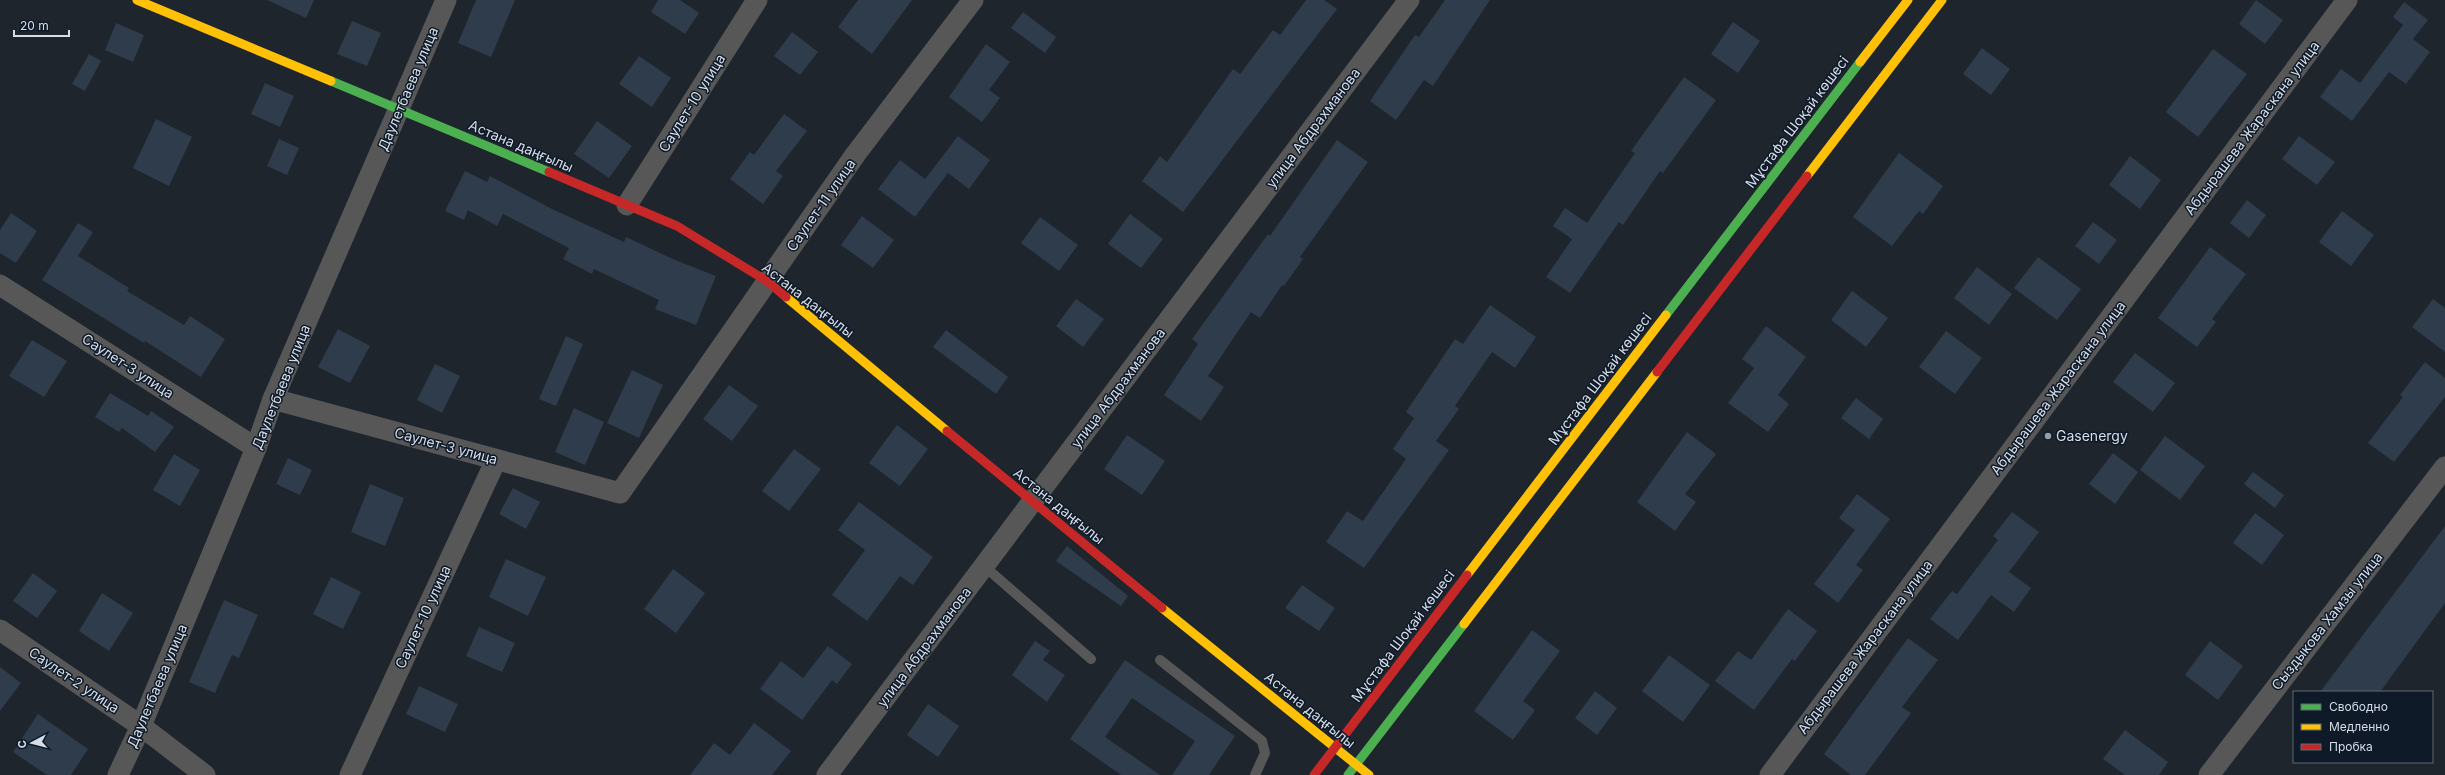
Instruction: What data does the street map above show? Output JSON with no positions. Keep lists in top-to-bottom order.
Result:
{
  "streets": {
    "street": [
      "Даулетбаева улица",
      "Саулет-10 улица",
      "Мұстафа Шоқай көшесі",
      "улица Абдрахманова",
      "Абдырашева Жараскана улица",
      "Астана даңғылы",
      "Саулет-11 улица",
      "Саулет-3 улица",
      "Сыздыкова Хамзы улица",
      "Саулет-2 улица"
    ]
  },
  "crossings": [
    ["Даулетбаева улица", "Астана даңғылы"],
    ["Даулетбаева улица", "Саулет-3 улица"],
    ["Даулетбаева улица", "Саулет-2 улица"],
    ["Саулет-10 улица", "Астана даңғылы"],
    ["Саулет-10 улица", "Саулет-3 улица"],
    ["Мұстафа Шоқай көшесі", "Астана даңғылы"],
    ["улица Абдрахманова", "Астана даңғылы"],
    ["Астана даңғылы", "Саулет-11 улица"],
    ["Саулет-11 улица", "Саулет-3 улица"]
  ],
  "places": ["Gasenergy"],
  "legend": ["Свободно", "Медленно", "Пробка"],
  "scale_bar": "20 m",
  "north": "left"
}
